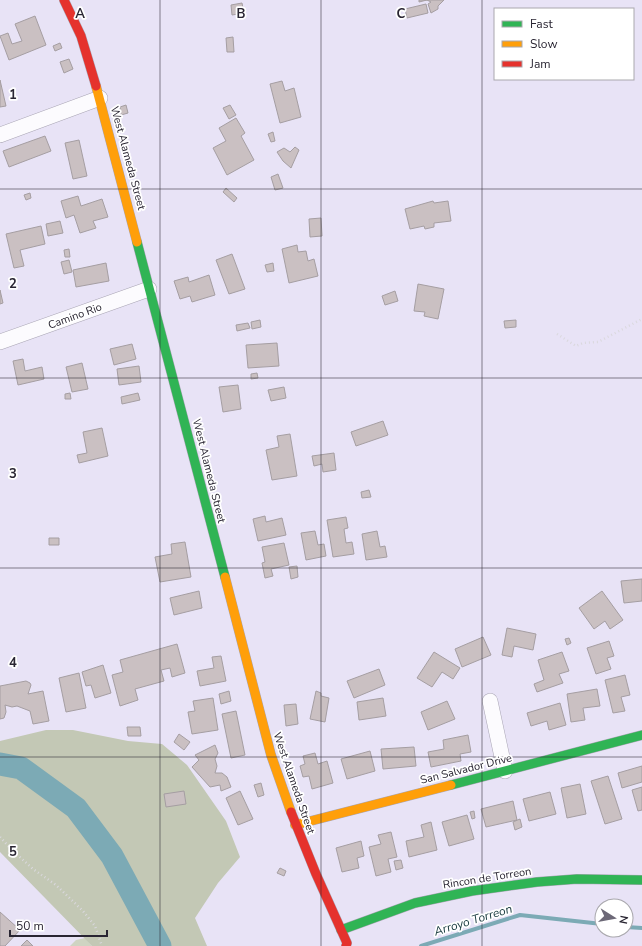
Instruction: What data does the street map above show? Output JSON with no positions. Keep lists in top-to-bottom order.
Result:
{
  "streets": {
    "street": [
      "West Alameda Street",
      "Camino Rio",
      "San Salvador Drive",
      "Rincon de Torreon"
    ]
  },
  "crossings": [
    ["West Alameda Street", "Camino Rio"],
    ["West Alameda Street", "San Salvador Drive"],
    ["West Alameda Street", "Rincon de Torreon"]
  ],
  "water": ["Arroyo Torreon"],
  "legend": ["Fast", "Slow", "Jam"],
  "scale_bar": "50 m",
  "north": "right",
  "grid": {
    "columns": ["A", "B", "C"],
    "rows": [
      "1",
      "2",
      "3",
      "4",
      "5"
    ]
  }
}
